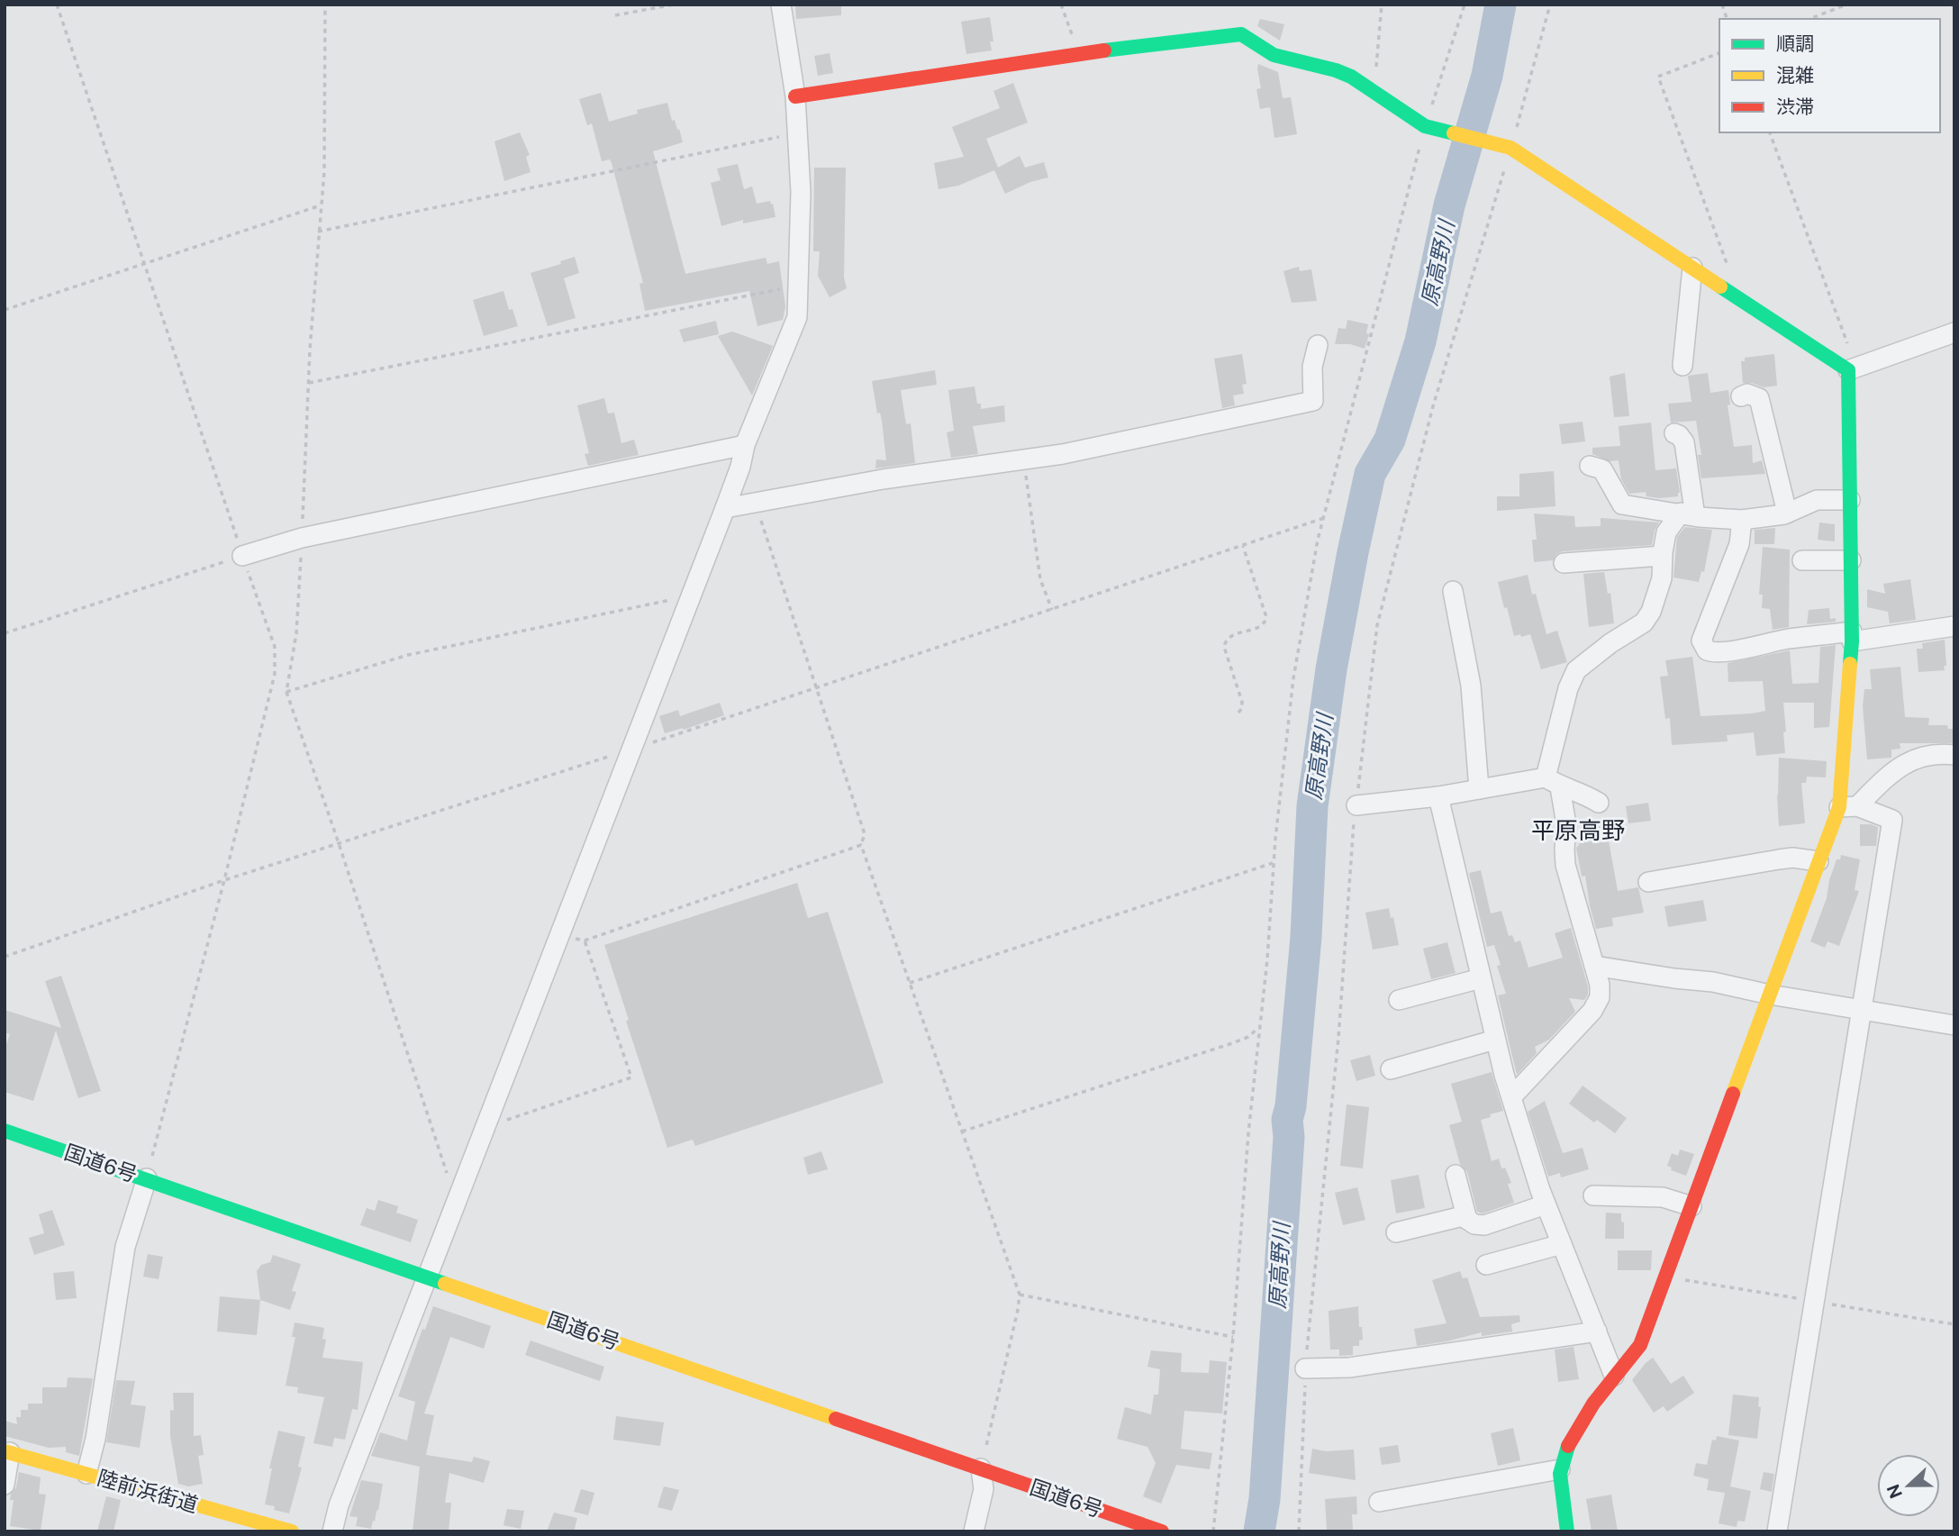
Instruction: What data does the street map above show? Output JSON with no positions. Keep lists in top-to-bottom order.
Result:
{
  "streets": {
    "main road": ["国道6号", "陸前浜街道"]
  },
  "districts": ["平原高野"],
  "water": ["原高野川"],
  "legend": ["順調", "混雑", "渋滞"],
  "north": "left"
}
